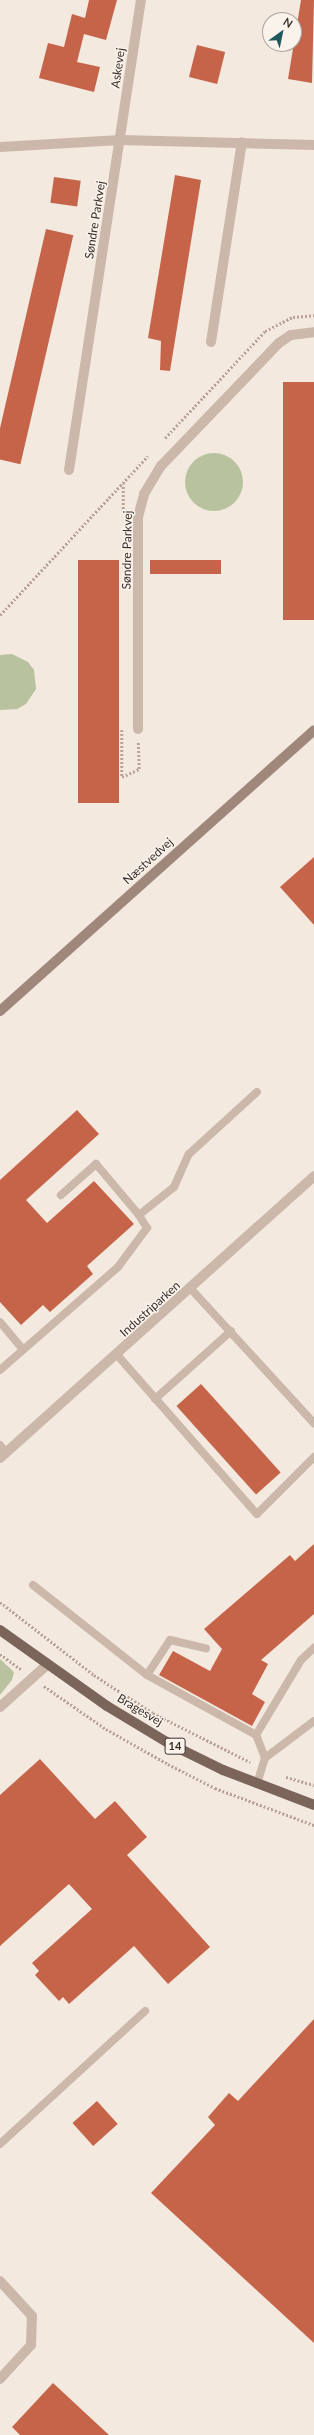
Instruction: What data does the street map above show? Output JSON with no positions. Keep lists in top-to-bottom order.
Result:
{
  "streets": {
    "main road": ["Næstvedvej", "Bragesvej", "14"],
    "street": ["Askevej", "Søndre Parkvej", "Industriparken"]
  },
  "crossings": [
    ["Askevej", "Søndre Parkvej"]
  ],
  "north": "top right"
}
